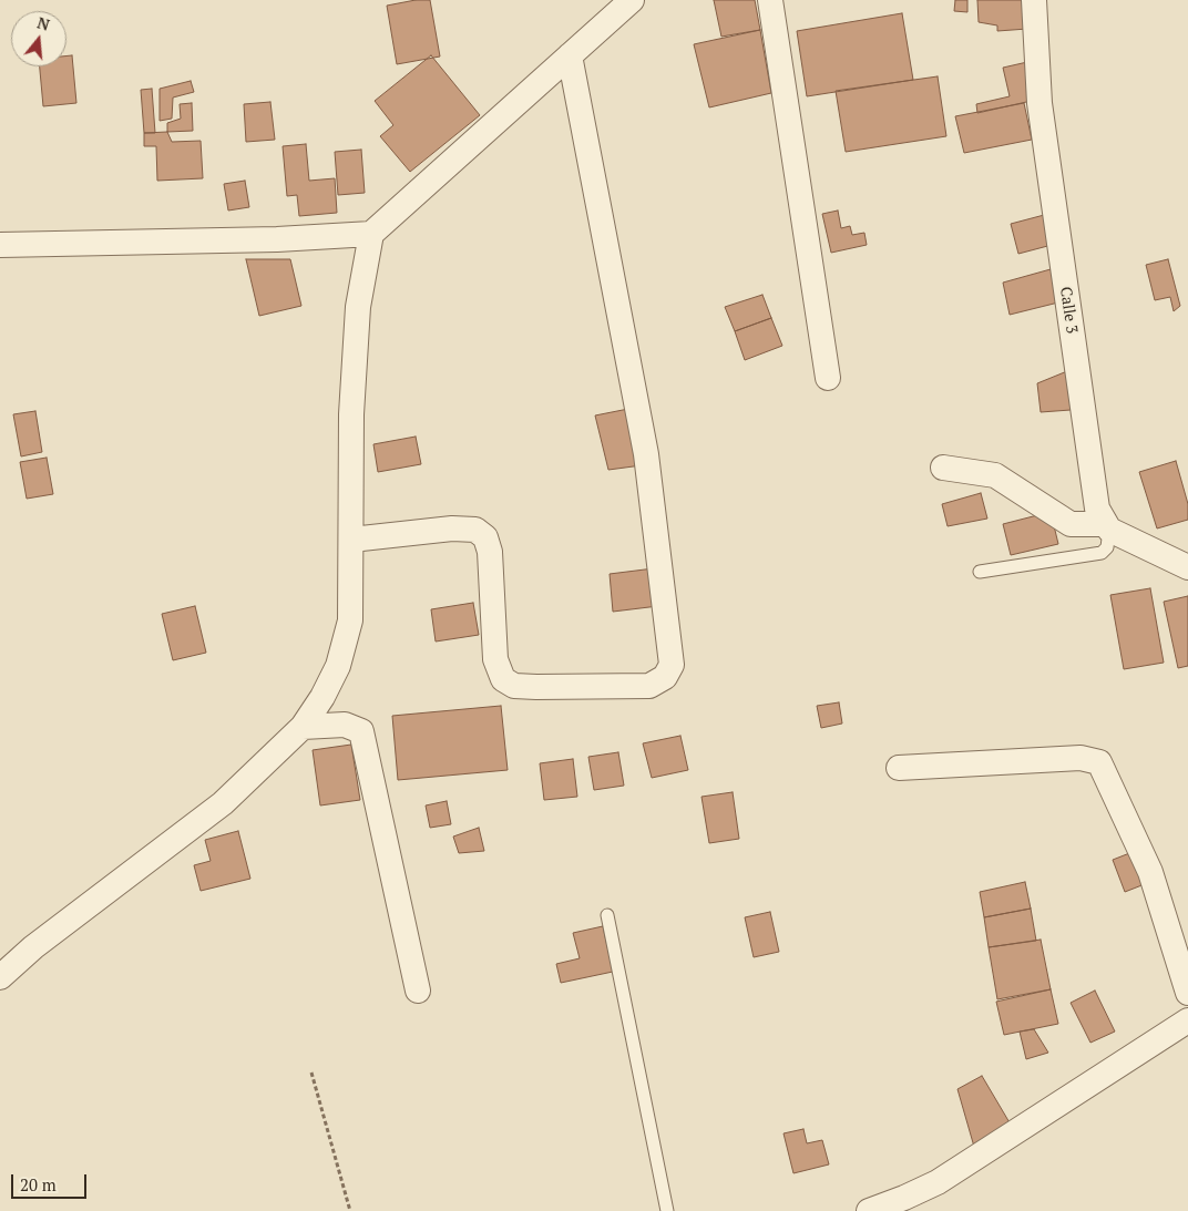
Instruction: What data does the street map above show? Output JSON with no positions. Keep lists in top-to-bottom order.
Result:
{
  "streets": {
    "street": ["Calle 3"]
  },
  "scale_bar": "20 m",
  "north": "top"
}
